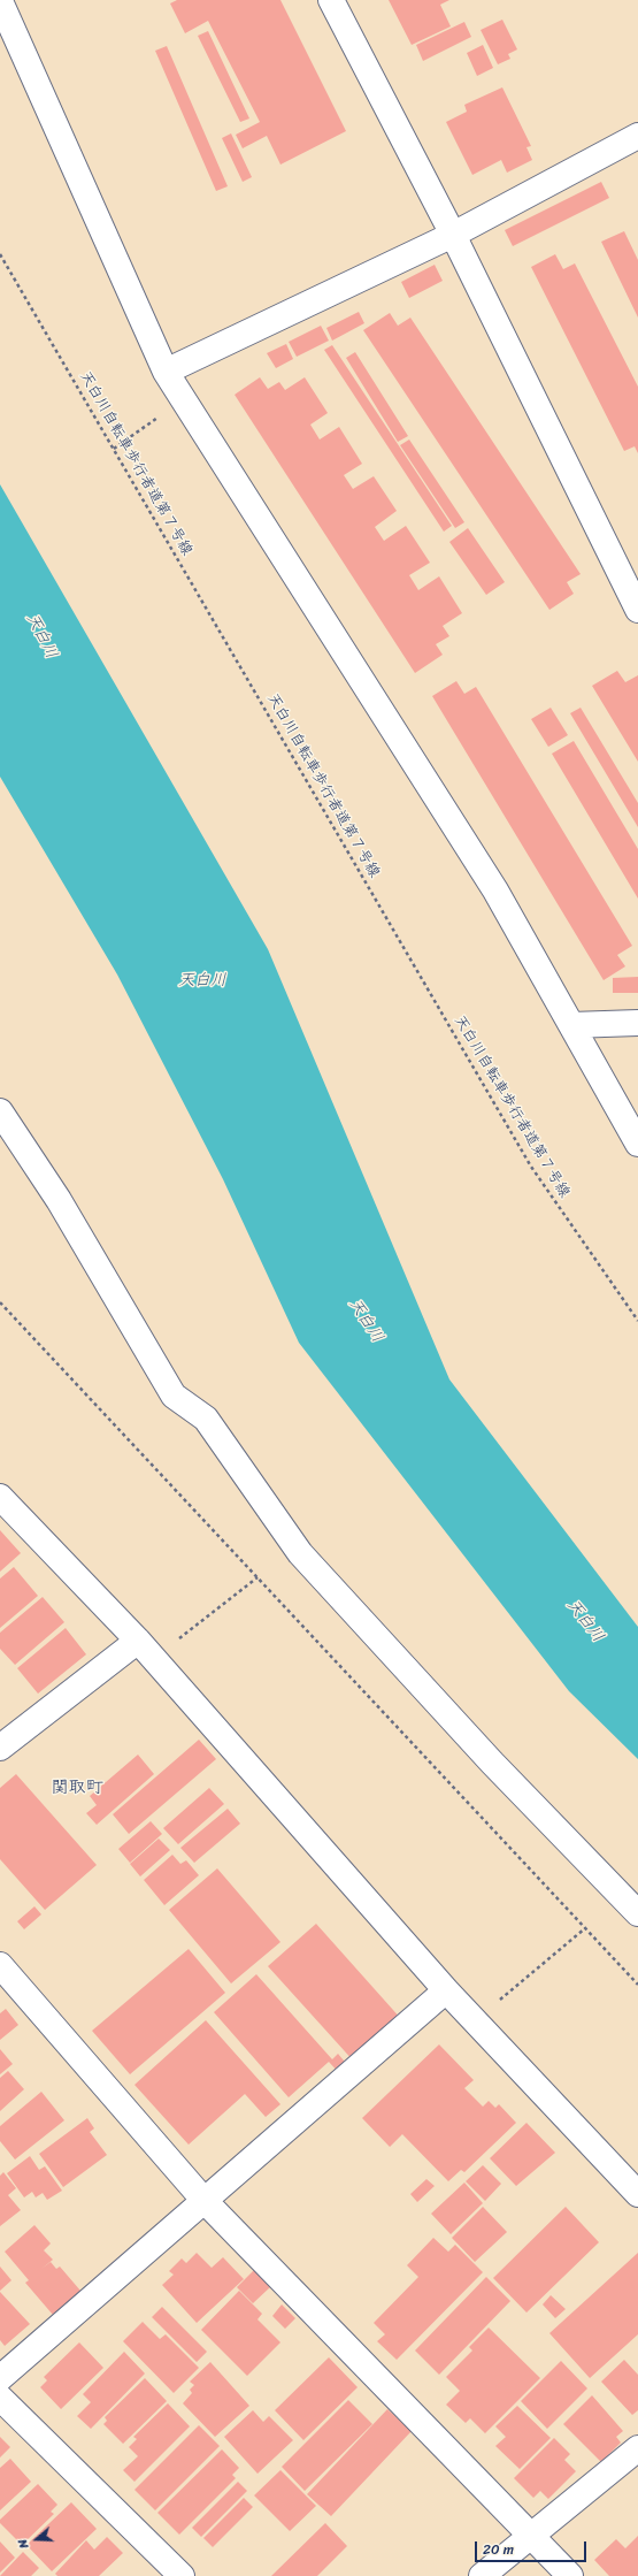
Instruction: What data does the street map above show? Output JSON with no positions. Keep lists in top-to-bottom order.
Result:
{
  "streets": {
    "path": ["天白川自転車歩行者道第７号線"]
  },
  "districts": ["関取町"],
  "water": ["天白川"],
  "scale_bar": "20 m",
  "north": "left"
}
